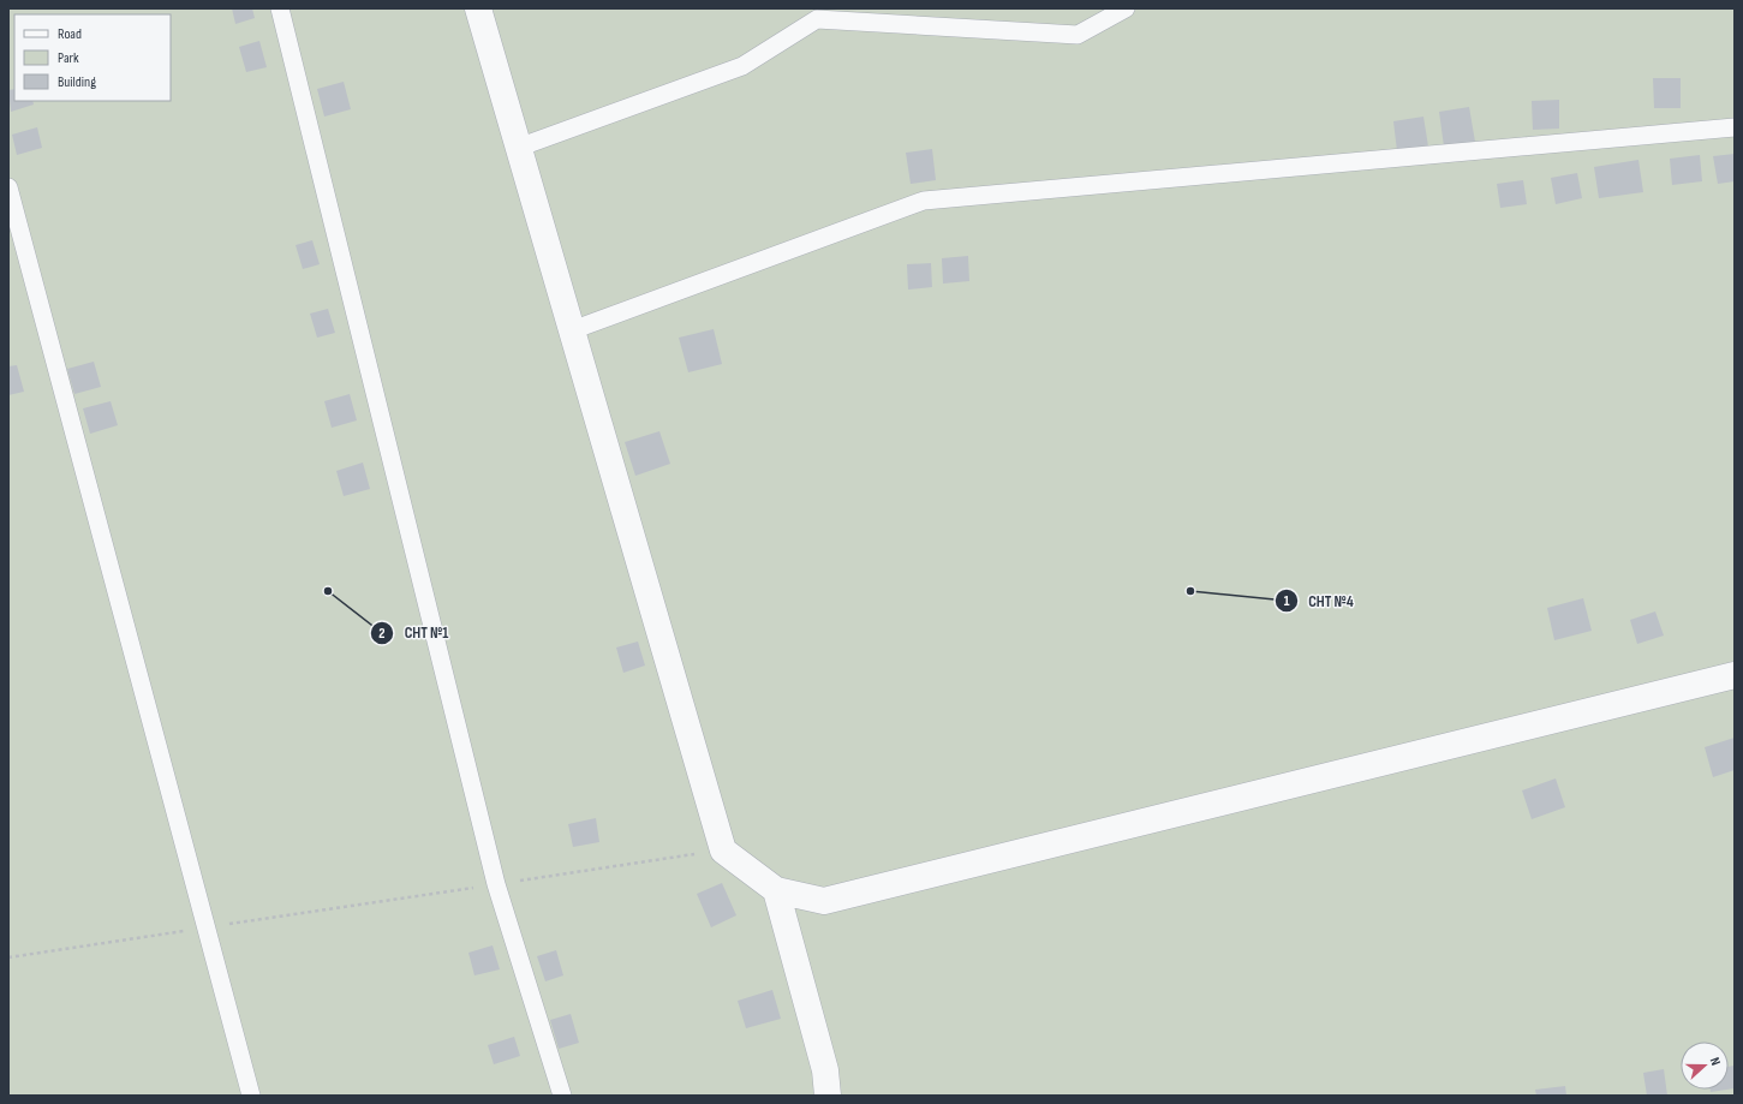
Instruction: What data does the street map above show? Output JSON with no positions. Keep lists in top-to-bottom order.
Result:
{
  "places": ["СНТ №1", "СНТ №4"],
  "legend": ["Road", "Park", "Building"],
  "north": "right"
}
